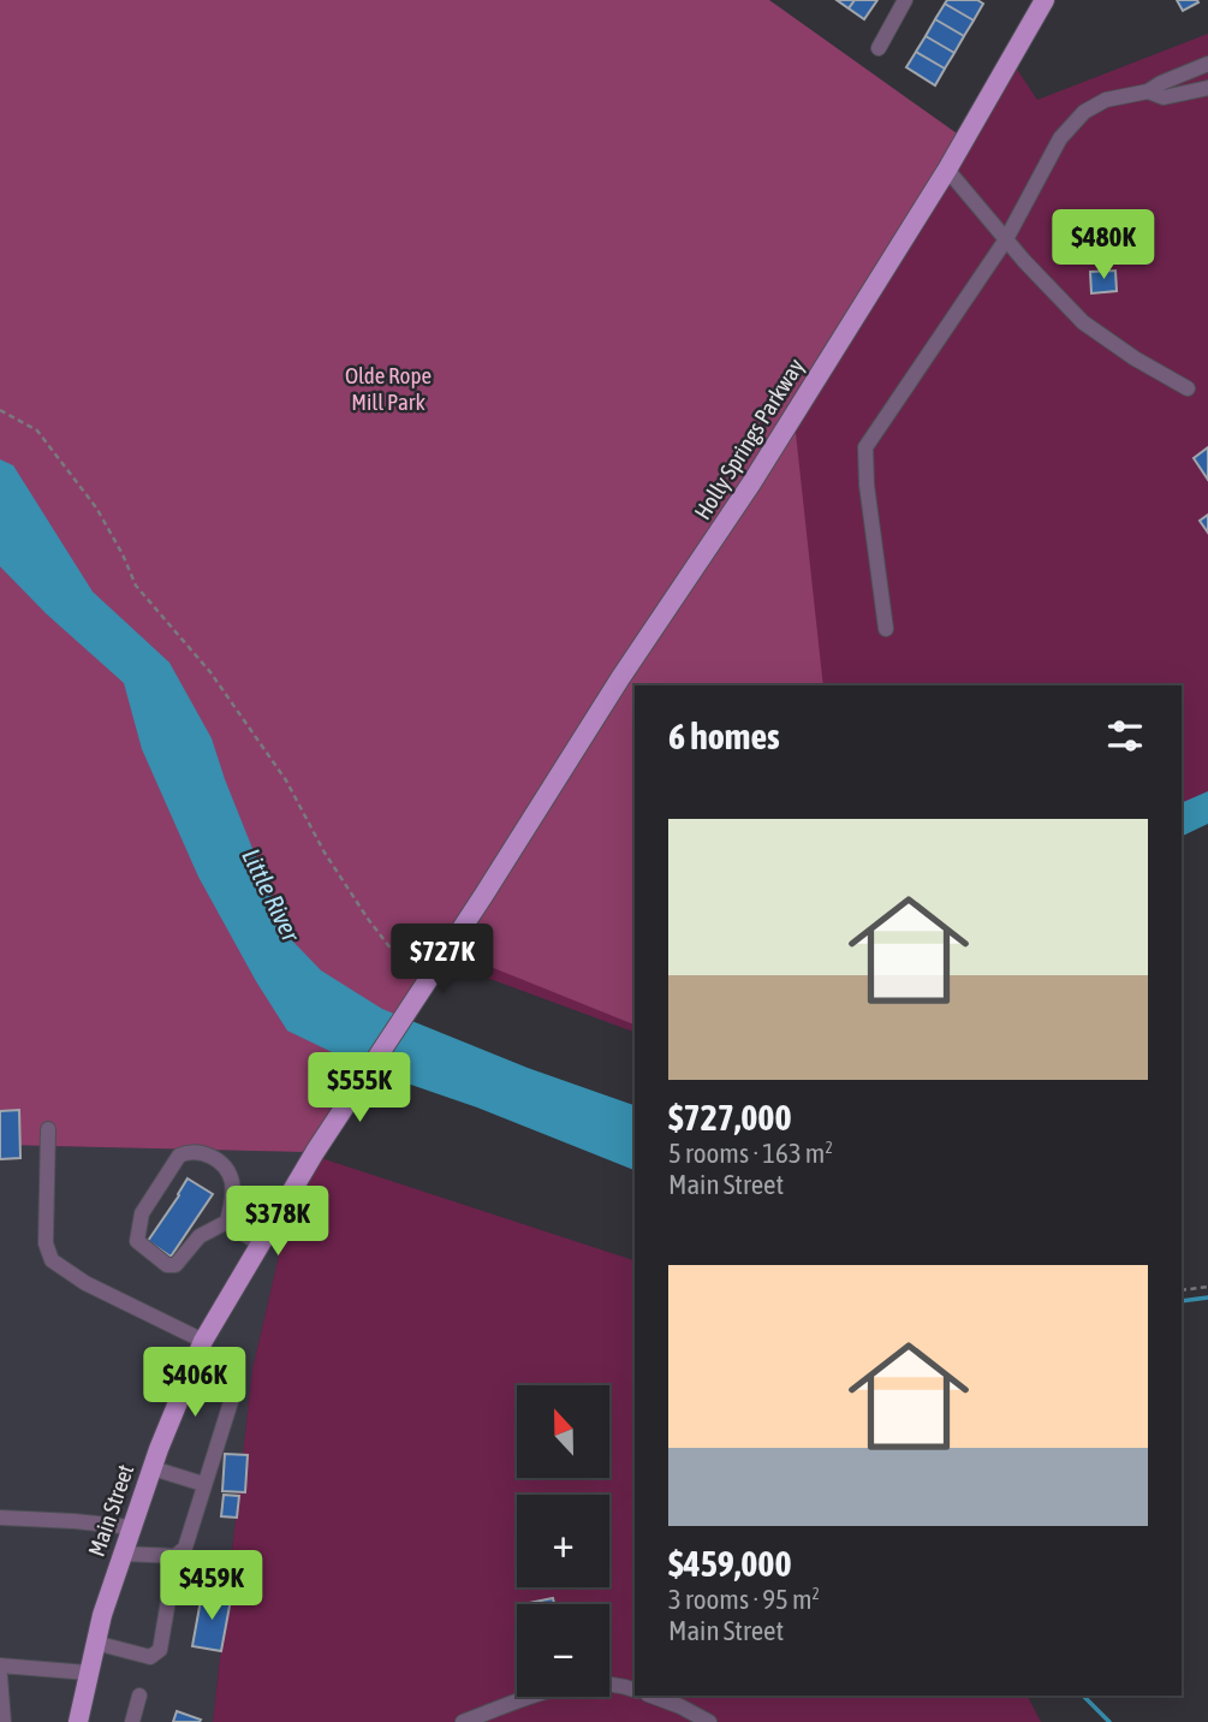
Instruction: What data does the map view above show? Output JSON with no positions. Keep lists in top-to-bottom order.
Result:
{
  "streets": {
    "main road": ["Holly Springs Parkway", "Main Street"]
  },
  "crossings": [
    ["Holly Springs Parkway", "Main Street"]
  ],
  "water": ["Little River"],
  "parks": ["Olde Rope Mill Park"],
  "north": "top",
  "page": {
    "price": [
      "$480K",
      "$727K",
      "$555K",
      "$378K",
      "$406K",
      "$459K"
    ],
    "heading": "6 homes",
    "list": [
      {
        "name": "$727,000",
        "note": "5 rooms · 163 m² · Main Street"
      },
      {
        "name": "$459,000",
        "note": "3 rooms · 95 m² · Main Street"
      }
    ],
    "map_buttons": ["+", "−"]
  }
}
